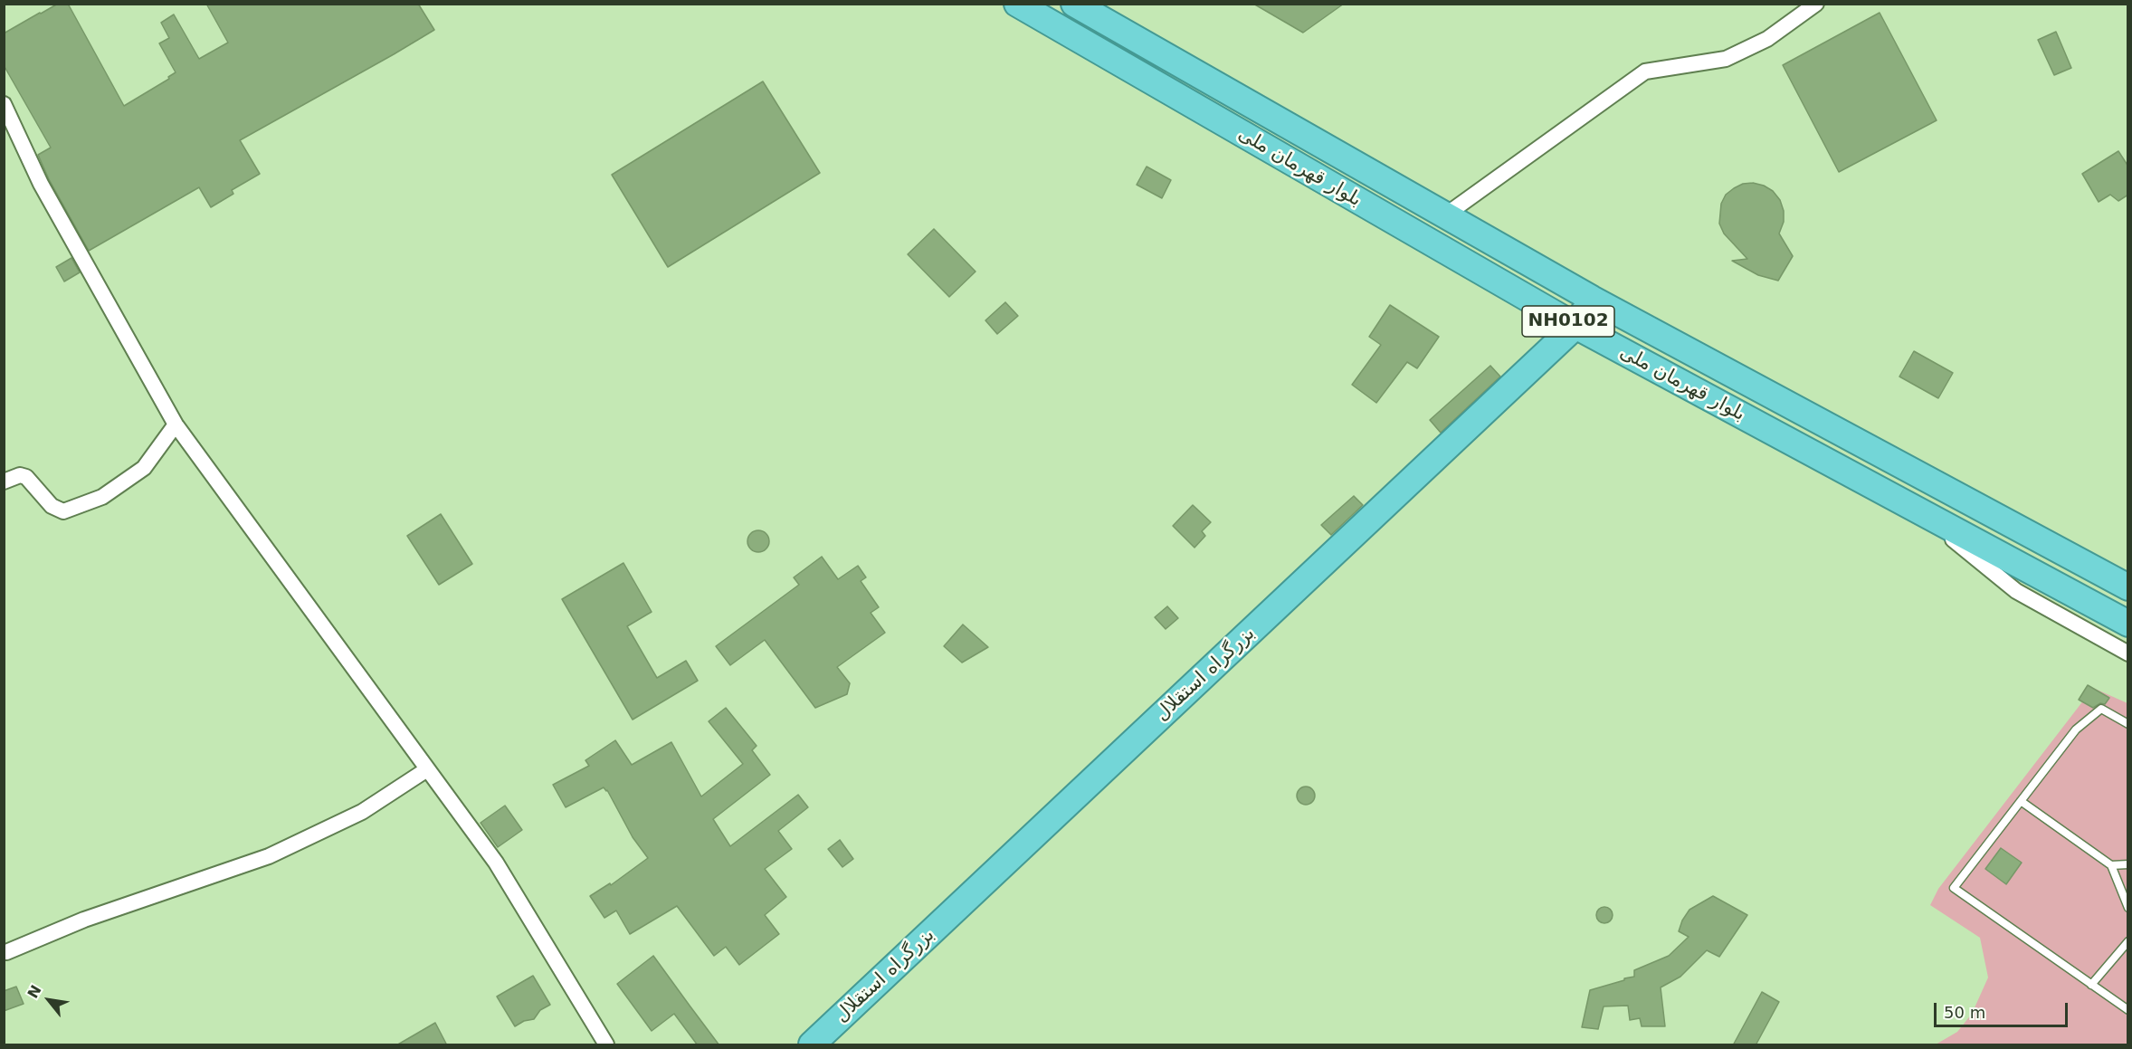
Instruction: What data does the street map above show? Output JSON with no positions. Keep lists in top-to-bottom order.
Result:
{
  "streets": {
    "highway": ["بلوار قهرمان ملی", "NH0102", "بزرگراه استقلال"]
  },
  "crossings": [
    ["بلوار قهرمان ملی", "بزرگراه استقلال"]
  ],
  "scale_bar": "50 m",
  "north": "top left"
}
